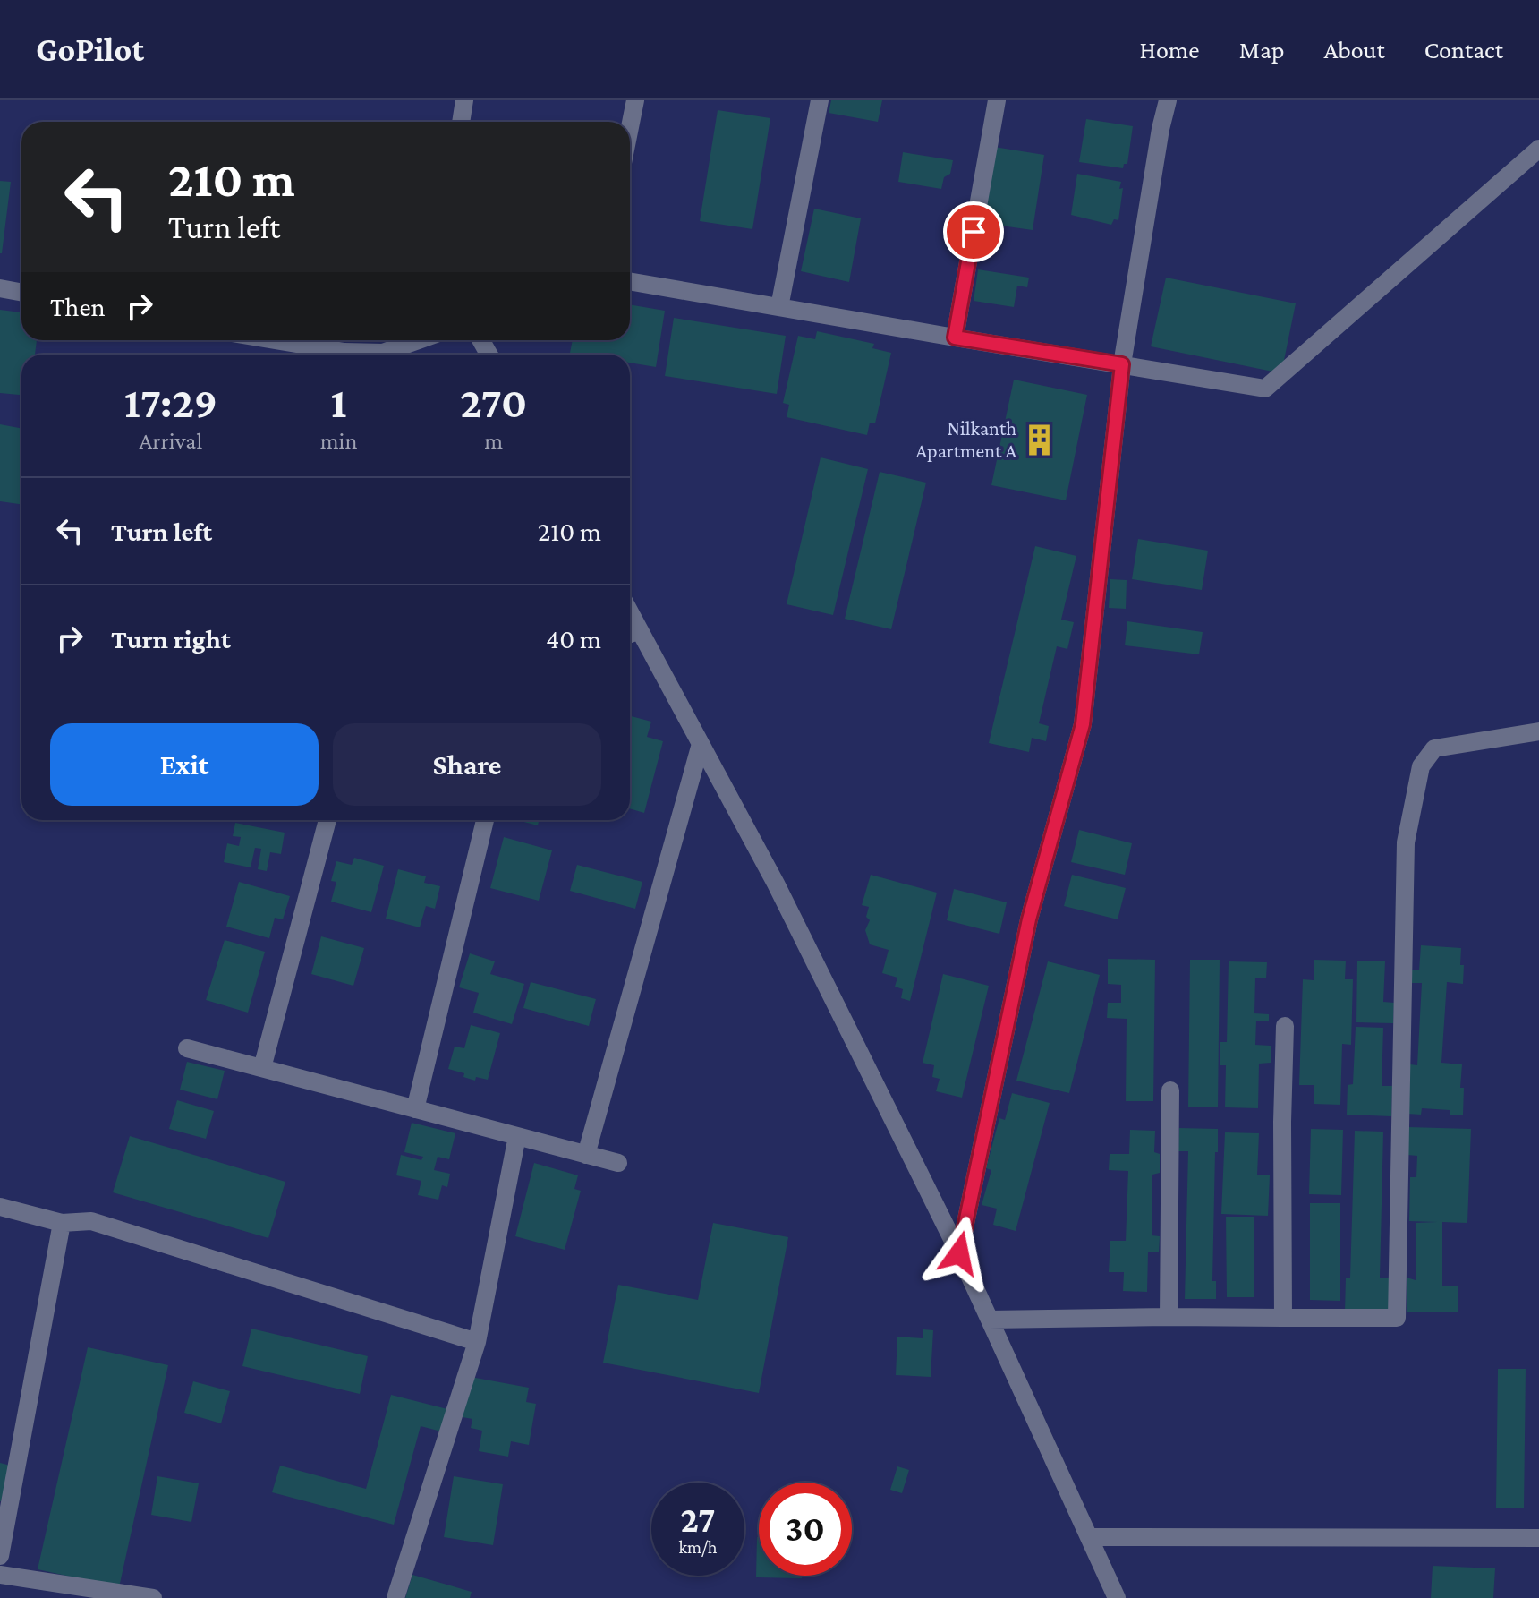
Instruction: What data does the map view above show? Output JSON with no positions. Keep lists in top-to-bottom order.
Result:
{
  "places": {
    "building": ["Nilkanth Apartment A"]
  },
  "page": {
    "header": "GoPilot",
    "nav": [
      "Home",
      "Map",
      "About",
      "Contact"
    ],
    "turn": ["210 m", "Turn left"],
    "then": "Then",
    "eta": [
      "17:29",
      "Arrival",
      "1",
      "min",
      "270",
      "m"
    ],
    "list": [
      {
        "name": "Turn left",
        "value": "210 m"
      },
      {
        "name": "Turn right",
        "value": "40 m"
      }
    ],
    "buttons": ["Exit", "Share"],
    "speed": "27 km/h",
    "limit": "30"
  }
}
